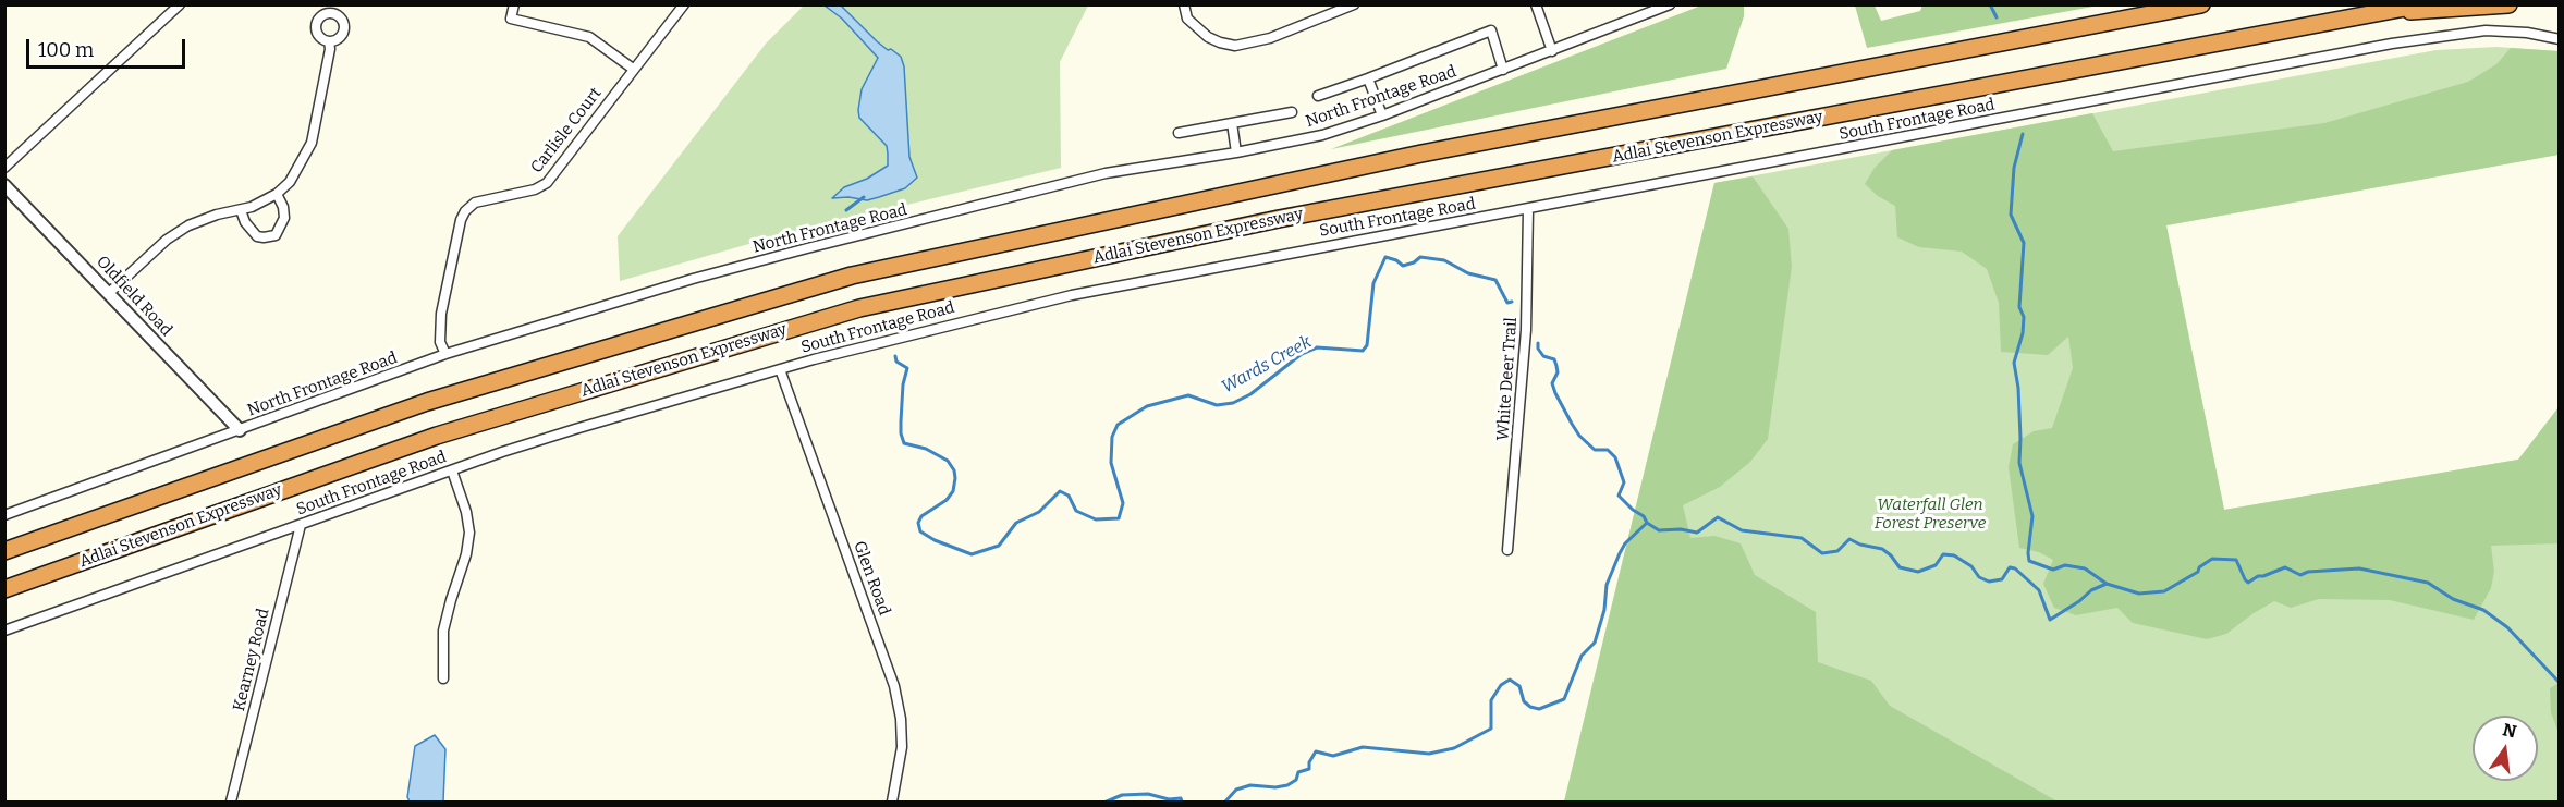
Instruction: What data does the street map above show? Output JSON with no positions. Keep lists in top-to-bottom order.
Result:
{
  "streets": {
    "highway": ["Adlai Stevenson Expressway"],
    "street": [
      "North Frontage Road",
      "South Frontage Road",
      "Carlisle Court",
      "Oldfield Road",
      "White Deer Trail",
      "Glen Road",
      "Kearney Road"
    ]
  },
  "crossings": [
    ["North Frontage Road", "Carlisle Court"],
    ["North Frontage Road", "Oldfield Road"],
    ["South Frontage Road", "White Deer Trail"],
    ["South Frontage Road", "Glen Road"],
    ["South Frontage Road", "Kearney Road"]
  ],
  "water": ["Wards Creek"],
  "parks": ["Waterfall Glen Forest Preserve"],
  "scale_bar": "100 m",
  "north": "top"
}
